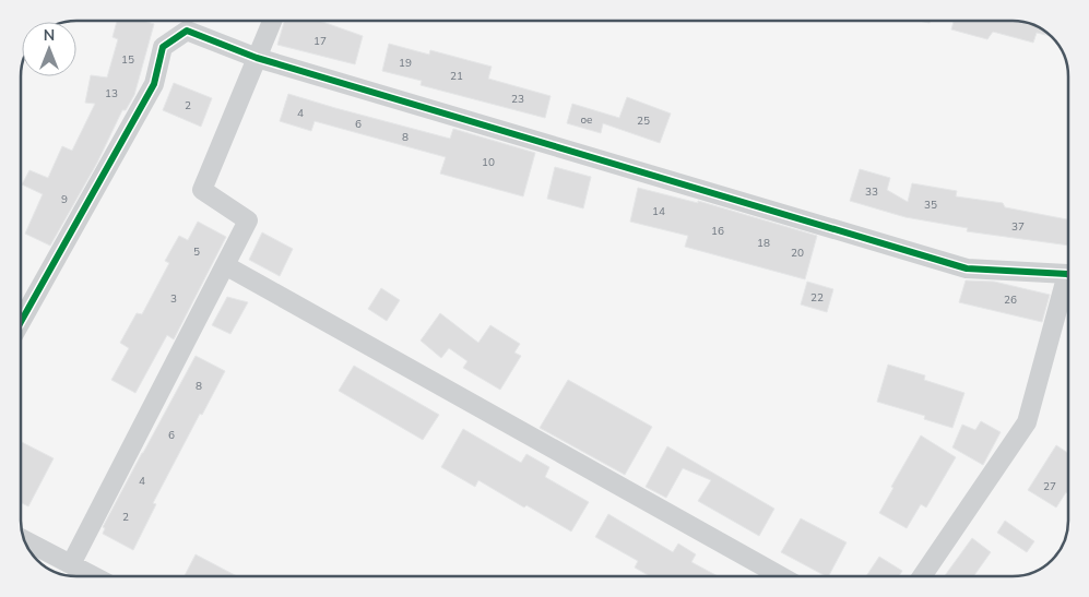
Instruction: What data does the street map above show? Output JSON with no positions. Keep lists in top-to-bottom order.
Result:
{
  "house_numbers": [
    "17",
    "15",
    "19",
    "21",
    "13",
    "23",
    "2",
    "4",
    "oe",
    "25",
    "6",
    "8",
    "10",
    "33",
    "9",
    "35",
    "14",
    "37",
    "16",
    "18",
    "5",
    "20",
    "22",
    "3",
    "26",
    "8",
    "6",
    "4",
    "27",
    "2"
  ],
  "north": "top"
}
